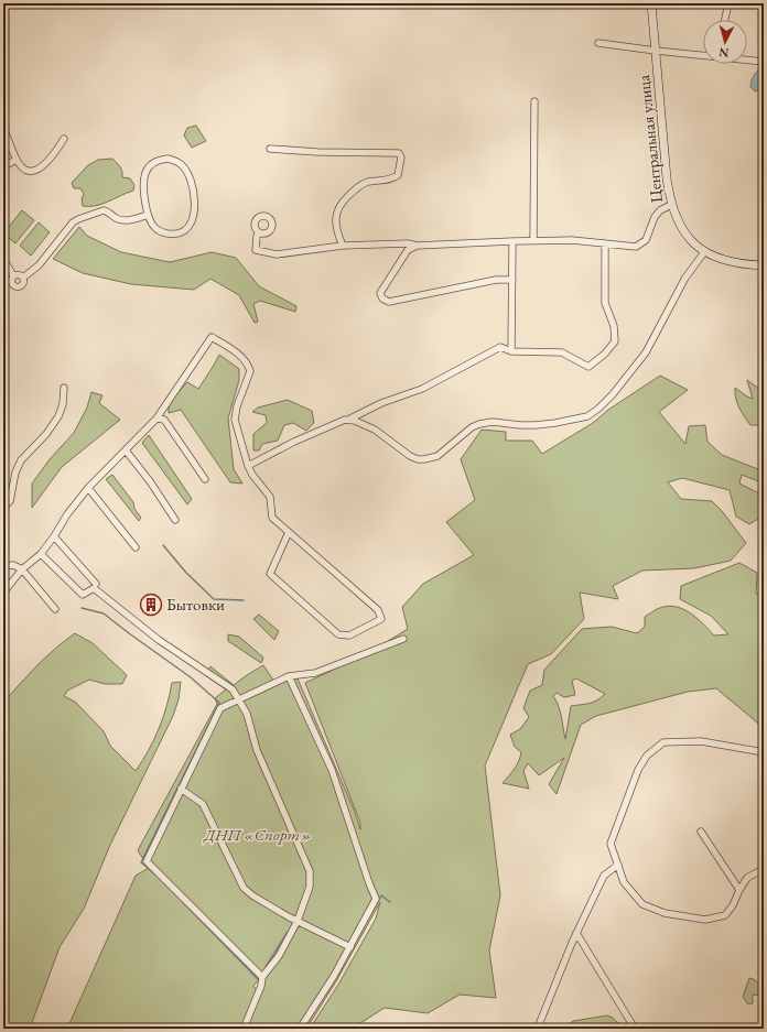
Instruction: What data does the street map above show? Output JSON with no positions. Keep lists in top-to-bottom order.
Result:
{
  "streets": {
    "street": ["Центральная улица"]
  },
  "parks": ["ДНП «Спорт»"],
  "places": {
    "building": ["Бытовки"]
  },
  "north": "bottom"
}
